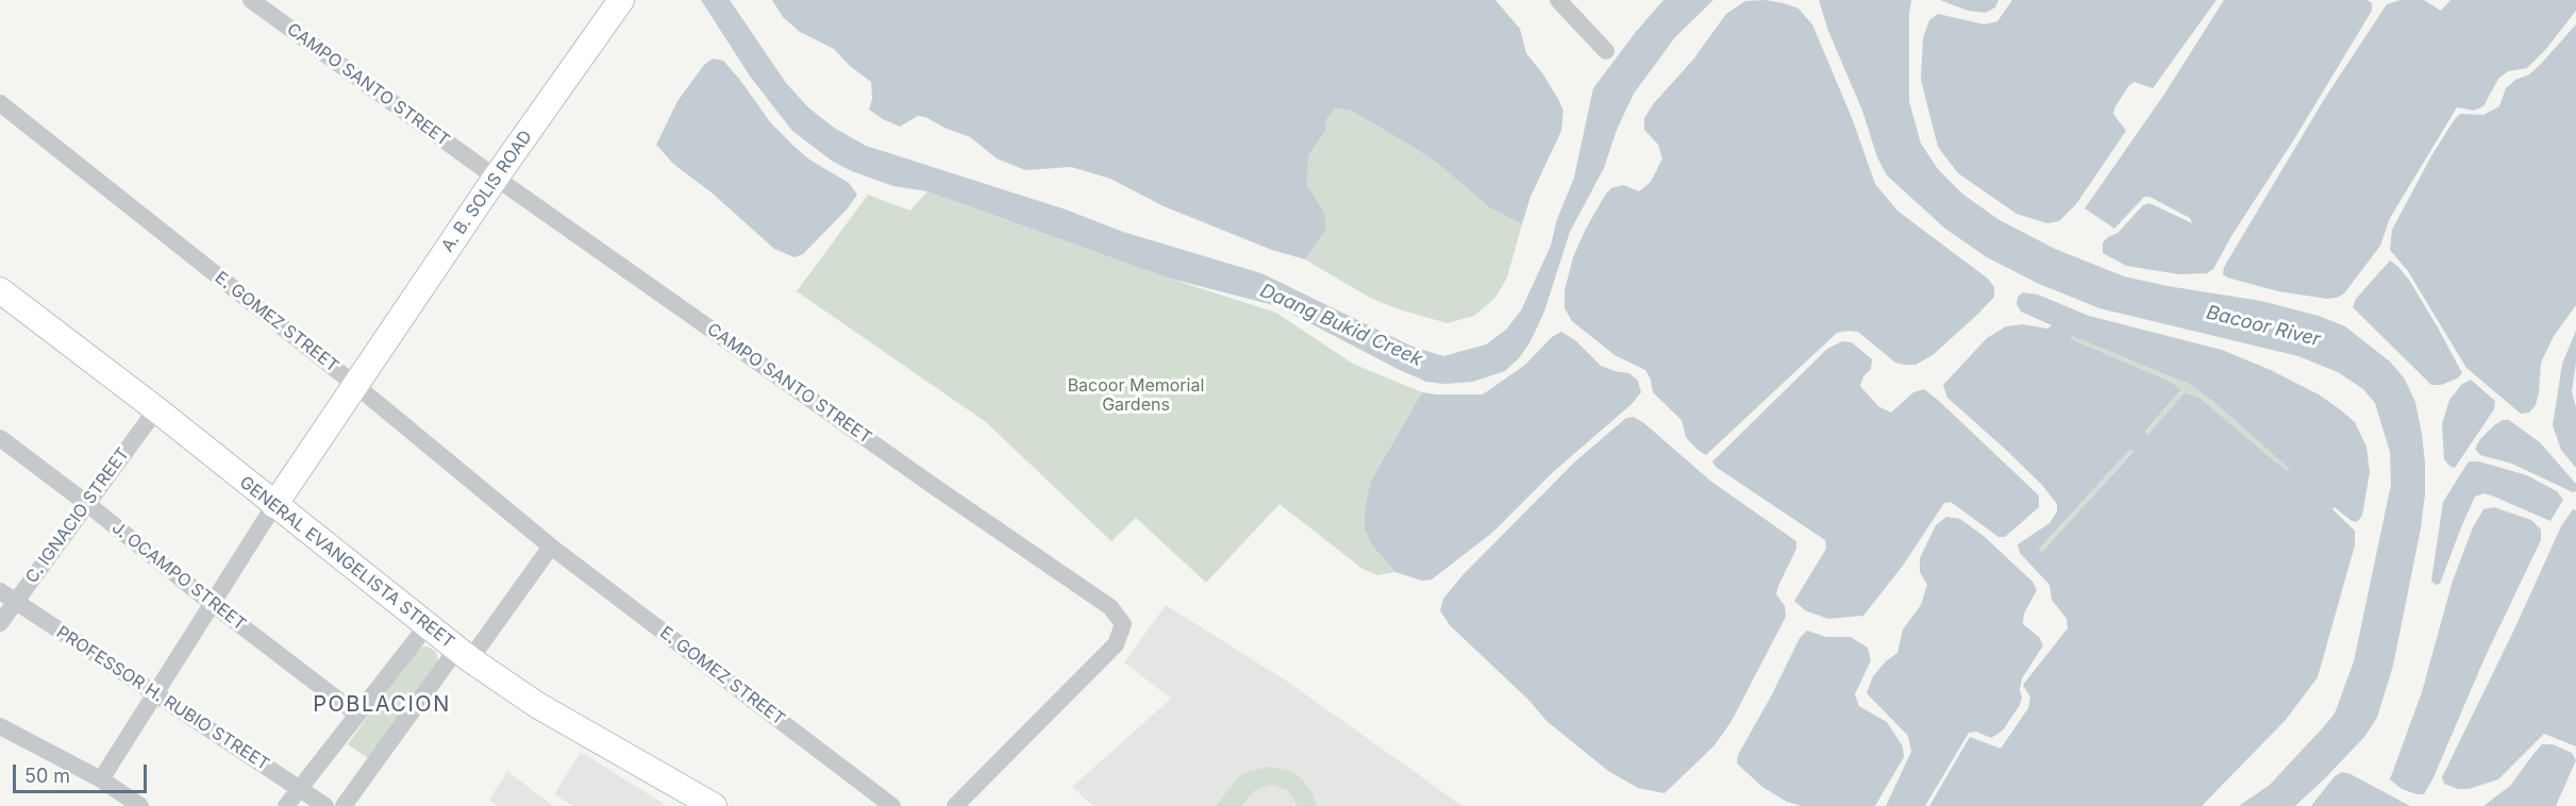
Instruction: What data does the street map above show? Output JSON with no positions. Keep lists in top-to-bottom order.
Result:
{
  "streets": {
    "main road": ["A. B. SOLIS ROAD", "GENERAL EVANGELISTA STREET"],
    "street": [
      "CAMPO SANTO STREET",
      "E. GOMEZ STREET",
      "C. IGNACIO STREET",
      "J. OCAMPO STREET",
      "PROFESSOR H. RUBIO STREET"
    ]
  },
  "crossings": [
    ["CAMPO SANTO STREET", "A. B. SOLIS ROAD"],
    ["A. B. SOLIS ROAD", "E. GOMEZ STREET"],
    ["A. B. SOLIS ROAD", "GENERAL EVANGELISTA STREET"],
    ["C. IGNACIO STREET", "GENERAL EVANGELISTA STREET"],
    ["C. IGNACIO STREET", "J. OCAMPO STREET"],
    ["C. IGNACIO STREET", "PROFESSOR H. RUBIO STREET"]
  ],
  "districts": ["POBLACION"],
  "water": ["Daang Bukid Creek", "Bacoor River"],
  "parks": ["Bacoor Memorial Gardens"],
  "scale_bar": "50 m"
}
